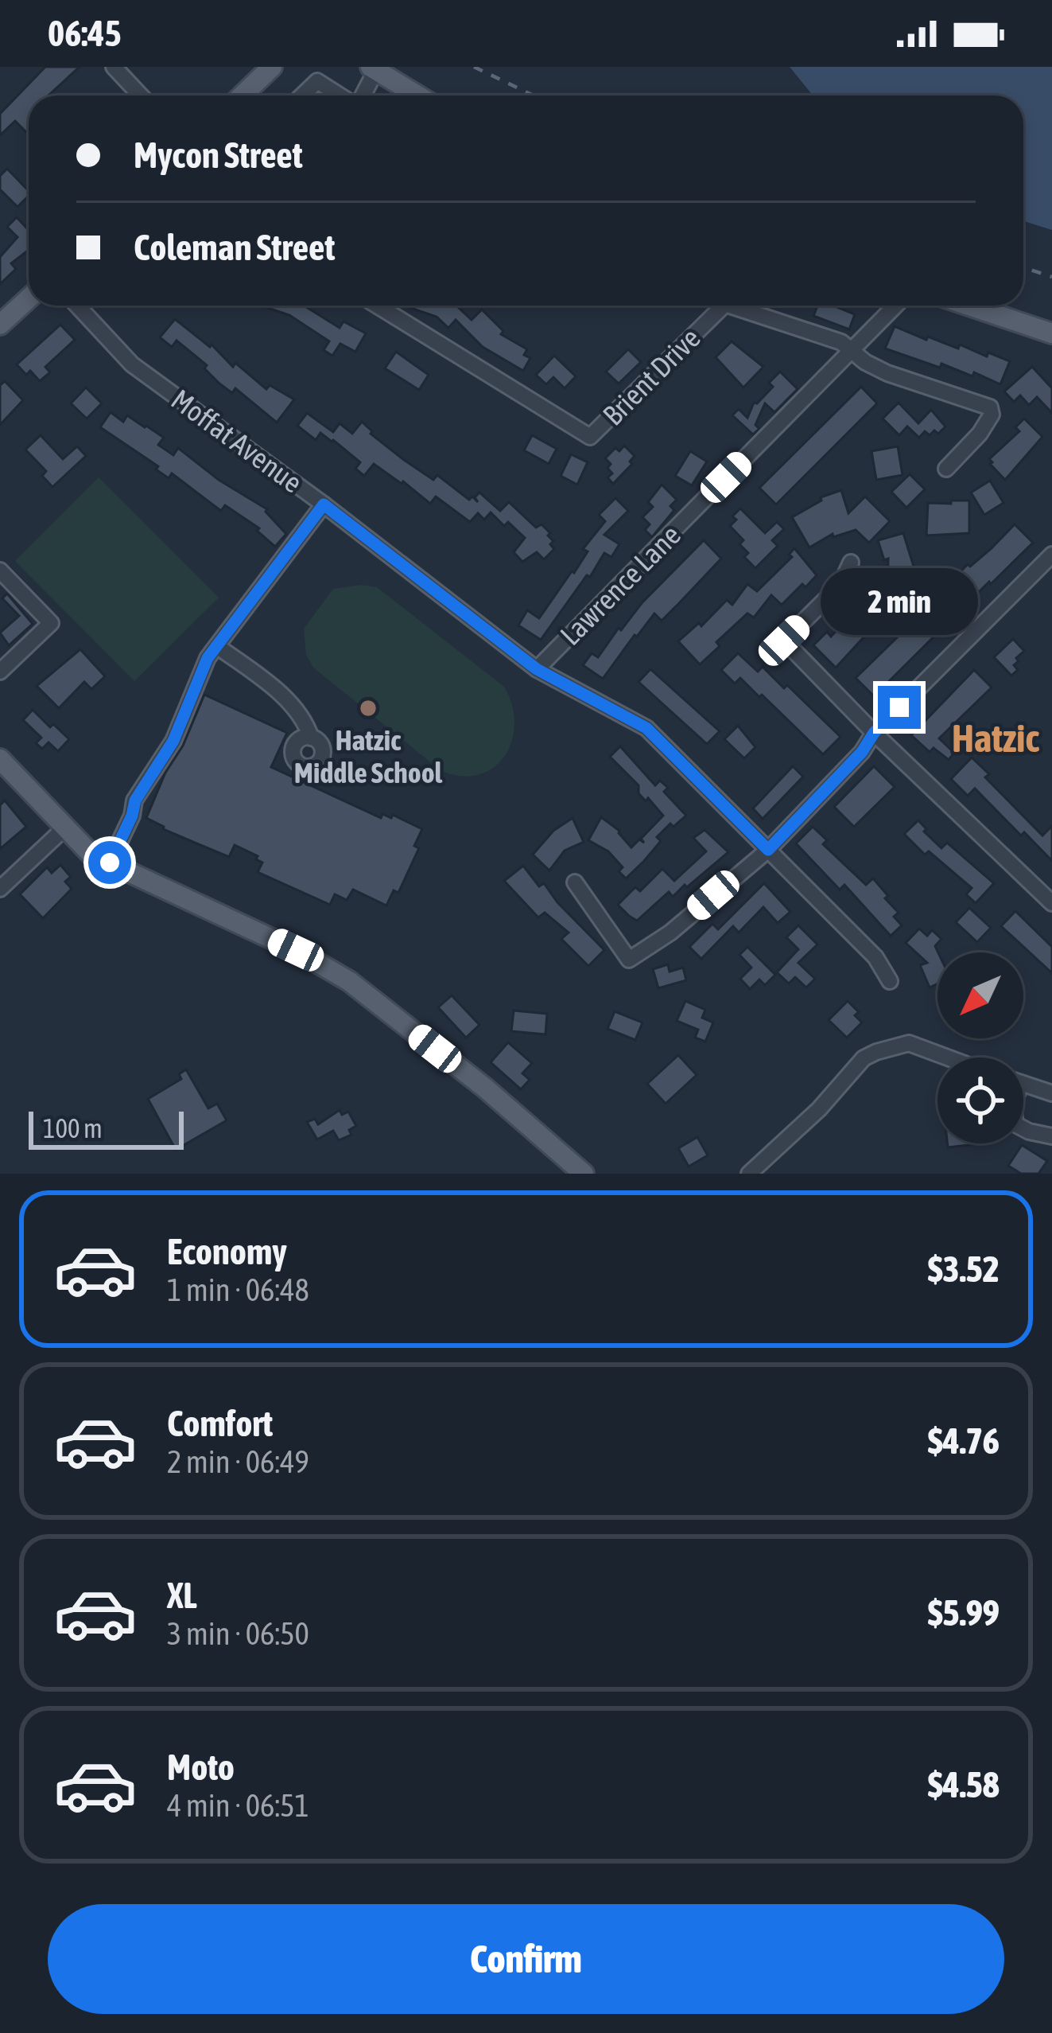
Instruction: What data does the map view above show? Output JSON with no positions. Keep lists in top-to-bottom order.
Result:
{
  "streets": {
    "street": ["Brient Drive", "Moffat Avenue", "Lawrence Lane"]
  },
  "crossings": [
    ["Brient Drive", "Lawrence Lane"],
    ["Moffat Avenue", "Lawrence Lane"]
  ],
  "districts": ["Hatzic"],
  "places": ["Hatzic Middle School"],
  "scale_bar": "100 m",
  "north": "bottom left",
  "page": {
    "status": "06:45",
    "banner": ["Mycon Street", "Coleman Street"],
    "bubble": "2 min",
    "scale": "100 m",
    "list": [
      {
        "name": "Economy",
        "note": "1 min · 06:48",
        "value": "$3.52"
      },
      {
        "name": "Comfort",
        "note": "2 min · 06:49",
        "value": "$4.76"
      },
      {
        "name": "XL",
        "note": "3 min · 06:50",
        "value": "$5.99"
      },
      {
        "name": "Moto",
        "note": "4 min · 06:51",
        "value": "$4.58"
      }
    ],
    "buttons": "Confirm"
  }
}
